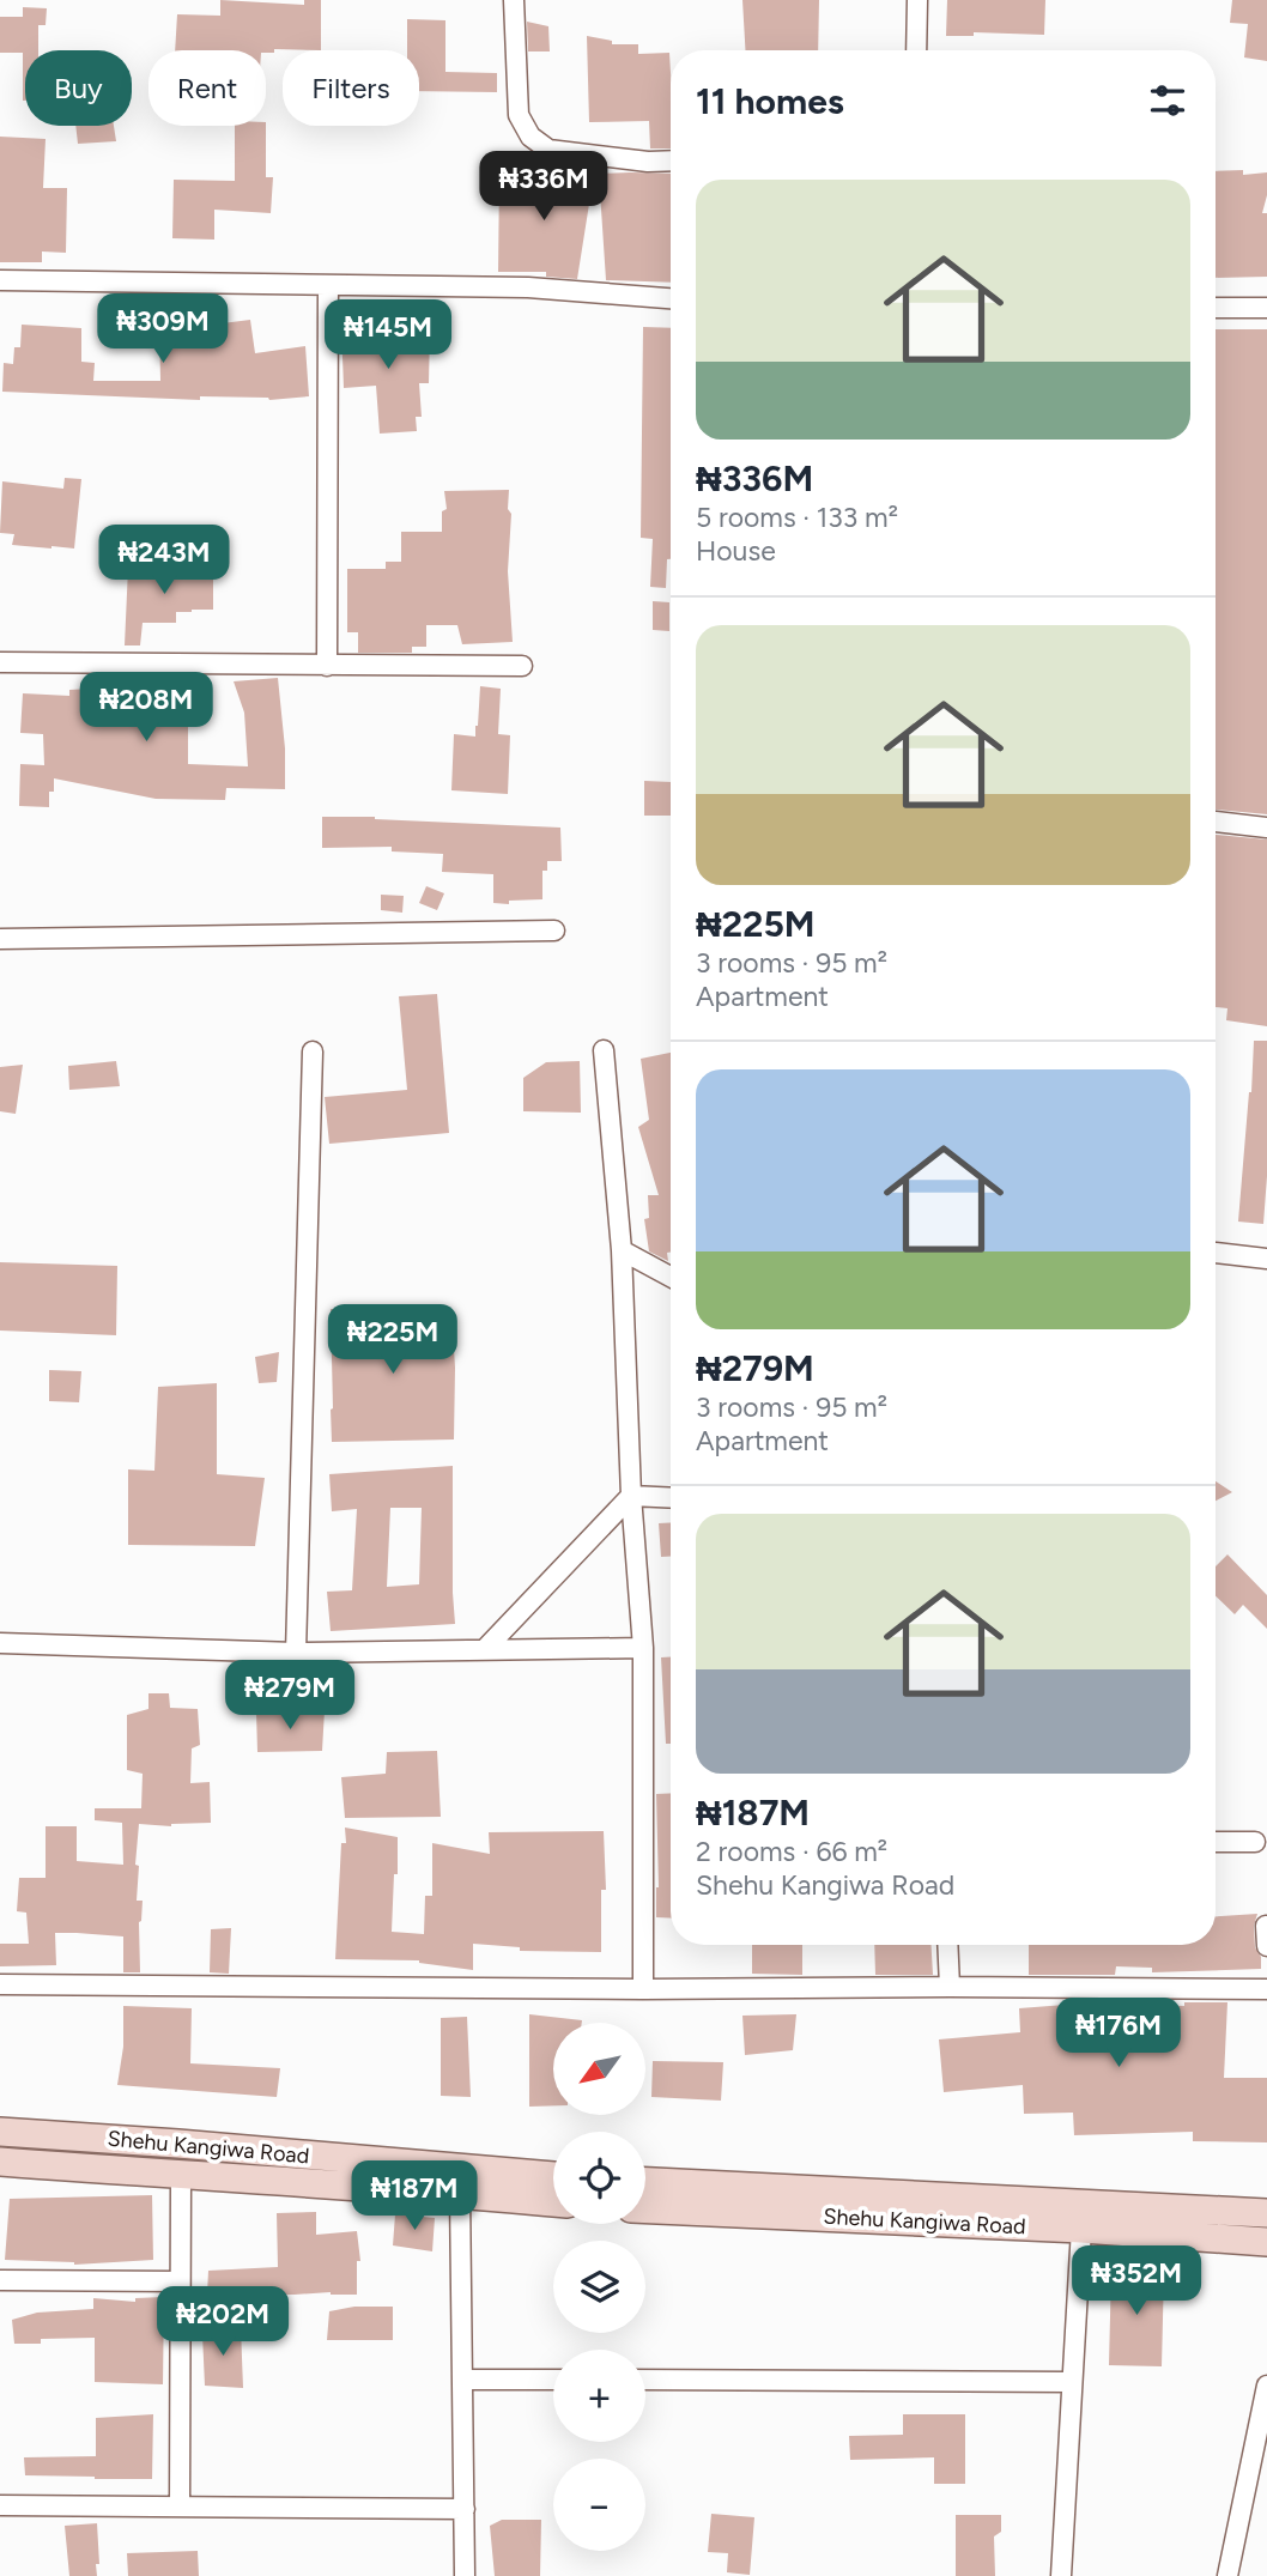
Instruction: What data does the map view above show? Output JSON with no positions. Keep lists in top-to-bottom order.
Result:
{
  "streets": {
    "main road": ["Shehu Kangiwa Road"]
  },
  "north": "bottom left",
  "page": {
    "chip": ["Buy", "Rent", "Filters"],
    "heading": "11 homes",
    "price": [
      "₦336M",
      "₦309M",
      "₦145M",
      "₦243M",
      "₦208M",
      "₦225M",
      "₦279M",
      "₦176M",
      "₦187M",
      "₦352M",
      "₦202M"
    ],
    "list": [
      {
        "name": "₦336M",
        "note": "5 rooms · 133 m² · House"
      },
      {
        "name": "₦225M",
        "note": "3 rooms · 95 m² · Apartment"
      },
      {
        "name": "₦279M",
        "note": "3 rooms · 95 m² · Apartment"
      },
      {
        "name": "₦187M",
        "note": "2 rooms · 66 m² · Shehu Kangiwa Road"
      }
    ],
    "map_buttons": ["+", "−"]
  }
}
